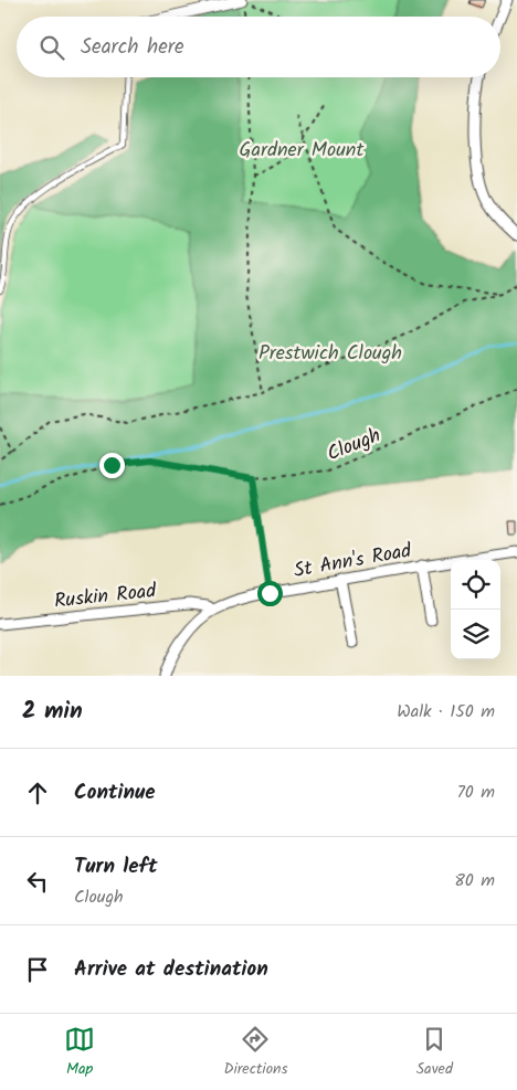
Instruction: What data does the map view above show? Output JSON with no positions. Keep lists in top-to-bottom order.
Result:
{
  "streets": {
    "street": ["St Ann's Road", "Ruskin Road"],
    "path": ["Clough"]
  },
  "crossings": [
    ["St Ann's Road", "Ruskin Road"]
  ],
  "parks": ["Gardner Mount", "Prestwich Clough"],
  "page": {
    "search": "Search here",
    "heading": ["2 min", "Walk · 150 m"],
    "list": [
      ["Continue", "70 m"],
      ["Turn left", "Clough", "80 m"],
      "Arrive at destination"
    ],
    "nav": ["Map", "Directions", "Saved"]
  }
}
